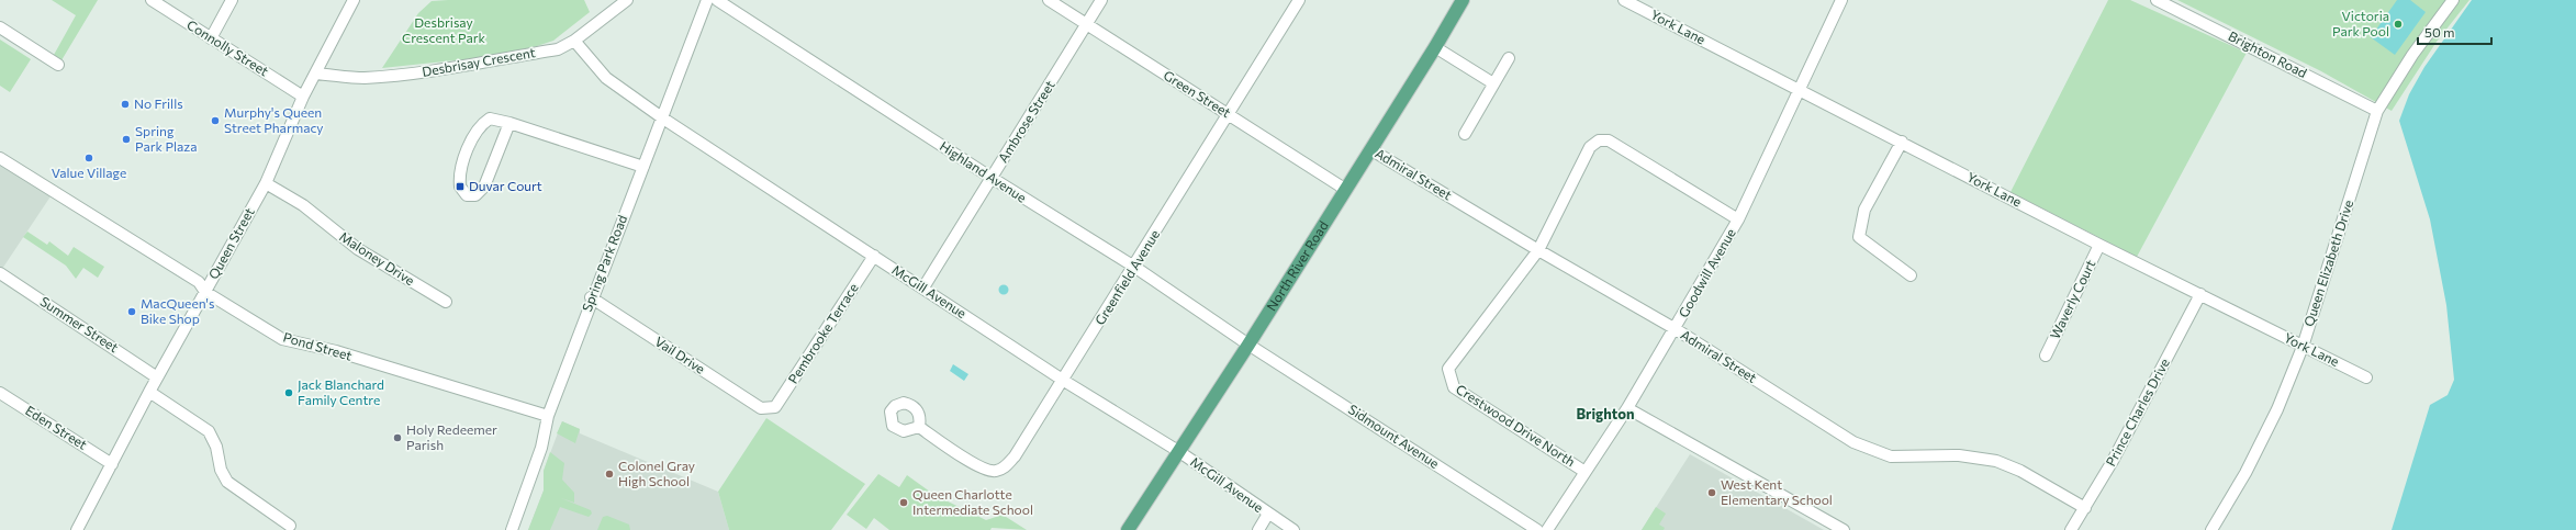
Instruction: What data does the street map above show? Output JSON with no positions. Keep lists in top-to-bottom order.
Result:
{
  "streets": {
    "main road": ["North River Road"],
    "street": [
      "York Lane",
      "Connolly Street",
      "Brighton Road",
      "Desbrisay Crescent",
      "Green Street",
      "Ambrose Street",
      "Highland Avenue",
      "Admiral Street",
      "Queen Street",
      "Maloney Drive",
      "Spring Park Road",
      "Queen Elizabeth Drive",
      "Goodwill Avenue",
      "Greenfield Avenue",
      "McGill Avenue",
      "Waverly Court",
      "Summer Street",
      "Pembrooke Terrace",
      "Pond Street",
      "Vail Drive",
      "Prince Charles Drive",
      "Crestwood Drive North",
      "Eden Street",
      "Sidmount Avenue"
    ]
  },
  "crossings": [
    ["York Lane", "Queen Elizabeth Drive"],
    ["York Lane", "Goodwill Avenue"],
    ["York Lane", "Waverly Court"],
    ["York Lane", "Prince Charles Drive"],
    ["Connolly Street", "Queen Street"],
    ["Brighton Road", "Queen Elizabeth Drive"],
    ["Desbrisay Crescent", "Queen Street"],
    ["Desbrisay Crescent", "McGill Avenue"],
    ["Green Street", "Ambrose Street"],
    ["Green Street", "North River Road"],
    ["Green Street", "Greenfield Avenue"],
    ["Ambrose Street", "Highland Avenue"],
    ["Ambrose Street", "McGill Avenue"],
    ["Highland Avenue", "North River Road"],
    ["Highland Avenue", "Greenfield Avenue"],
    ["Highland Avenue", "Sidmount Avenue"],
    ["Admiral Street", "North River Road"],
    ["Admiral Street", "Goodwill Avenue"],
    ["Admiral Street", "Prince Charles Drive"],
    ["Admiral Street", "Crestwood Drive North"],
    ["Queen Street", "Maloney Drive"],
    ["Queen Street", "Summer Street"],
    ["Queen Street", "Pond Street"],
    ["Queen Street", "Eden Street"],
    ["Spring Park Road", "McGill Avenue"],
    ["Spring Park Road", "Pond Street"],
    ["Spring Park Road", "Vail Drive"],
    ["North River Road", "McGill Avenue"],
    ["North River Road", "Sidmount Avenue"],
    ["Goodwill Avenue", "Crestwood Drive North"],
    ["Greenfield Avenue", "McGill Avenue"],
    ["McGill Avenue", "Pembrooke Terrace"],
    ["Pembrooke Terrace", "Vail Drive"]
  ],
  "districts": ["Brighton"],
  "parks": ["Desbrisay Crescent Park"],
  "places": {
    "other": [
      "Victoria Park Pool",
      "No Frills",
      "Murphy's Queen Street Pharmacy",
      "Spring Park Plaza",
      "Value Village",
      "MacQueen's Bike Shop",
      "Jack Blanchard Family Centre",
      "Holy Redeemer Parish",
      "Colonel Gray High School",
      "West Kent Elementary School",
      "Queen Charlotte Intermediate School"
    ],
    "transit": ["Duvar Court"]
  },
  "scale_bar": "50 m"
}
